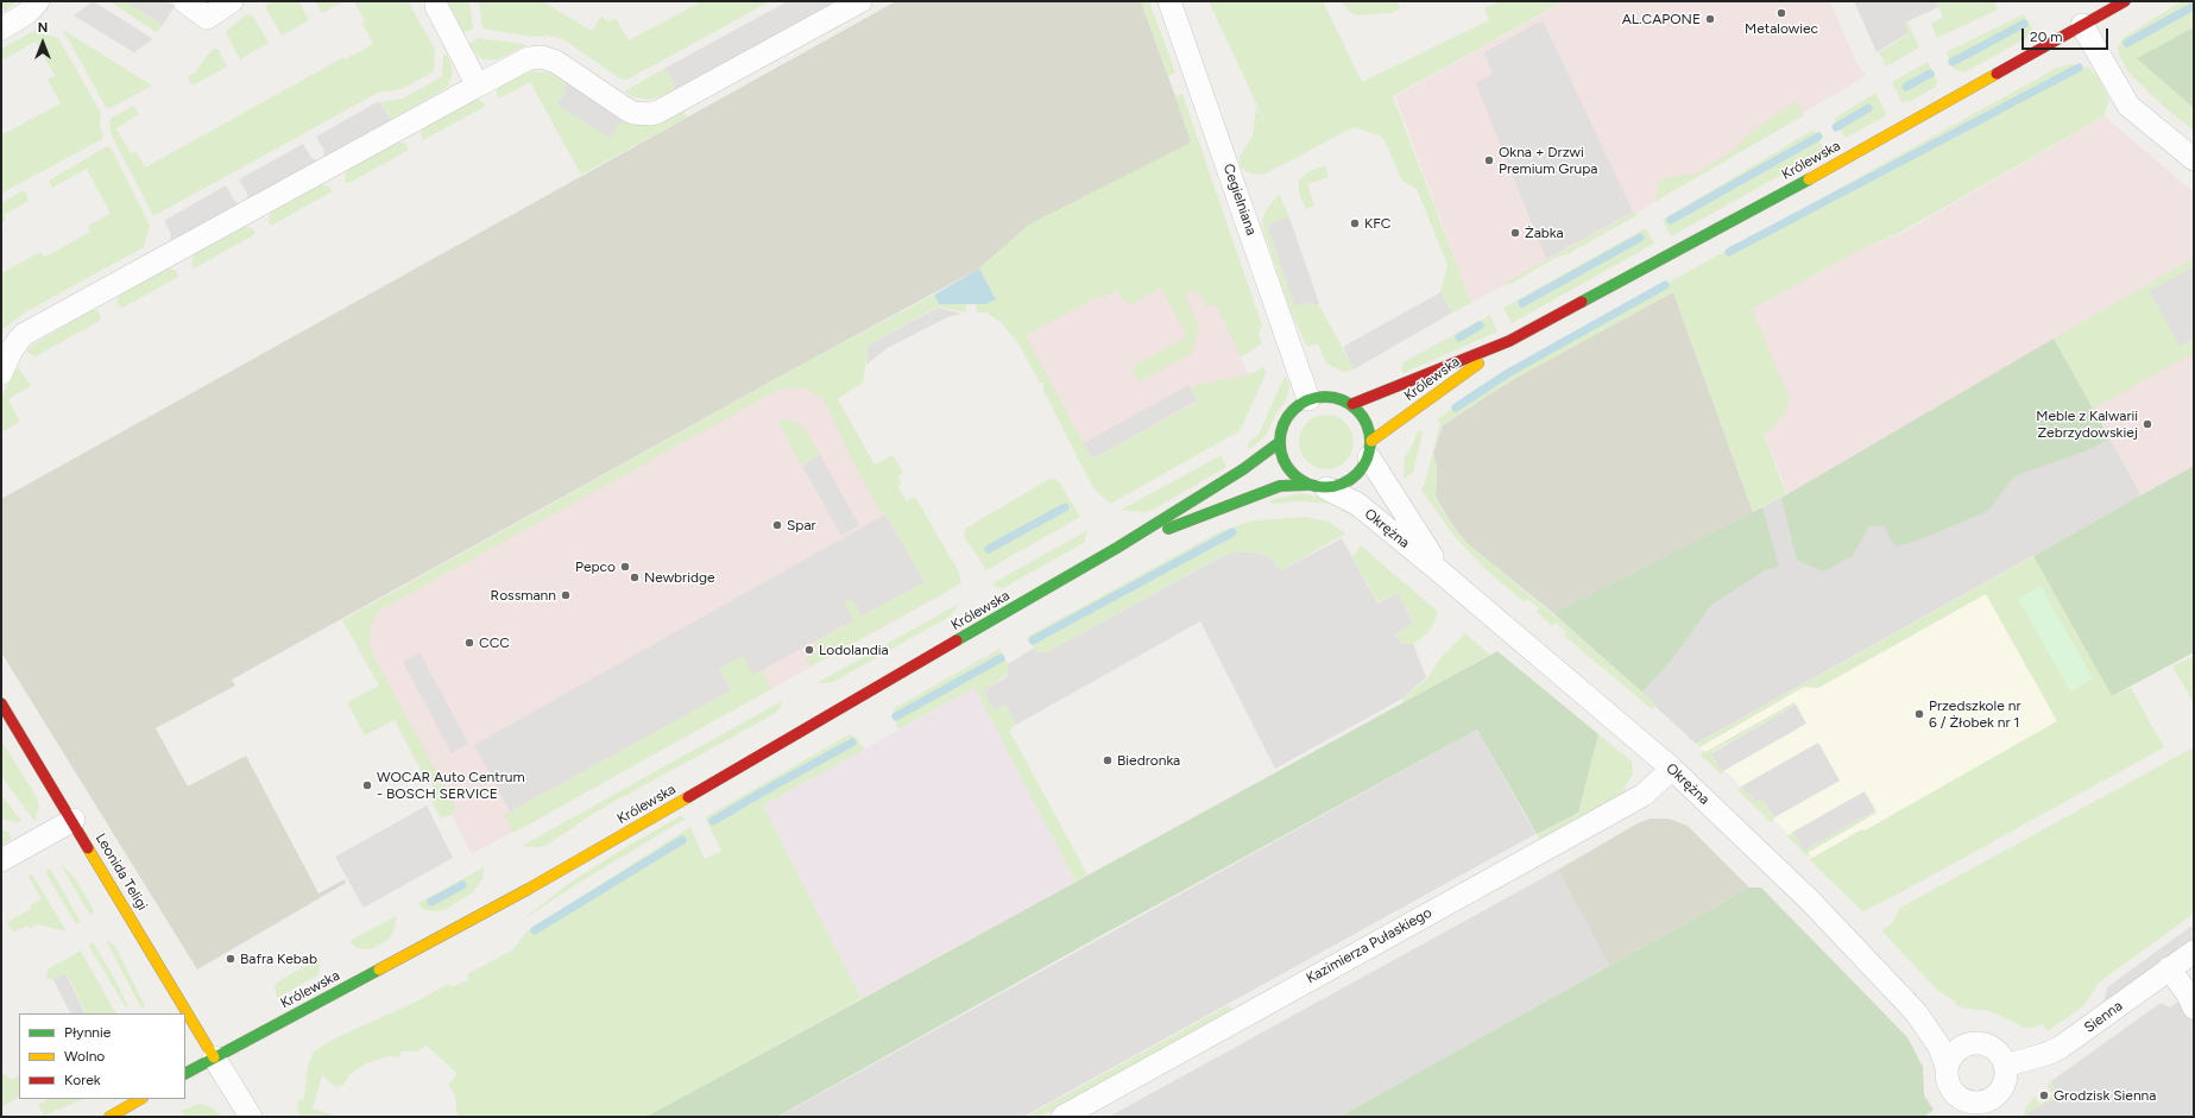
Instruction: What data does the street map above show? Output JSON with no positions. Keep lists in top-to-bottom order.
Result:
{
  "streets": {
    "main road": ["Królewska", "Leonida Teligi"],
    "street": [
      "Cegielniana",
      "Okrężna",
      "Kazimierza Pułaskiego",
      "Sienna"
    ]
  },
  "crossings": [
    ["Królewska", "Cegielniana"],
    ["Królewska", "Okrężna"],
    ["Królewska", "Leonida Teligi"],
    ["Cegielniana", "Okrężna"],
    ["Okrężna", "Kazimierza Pułaskiego"],
    ["Okrężna", "Sienna"]
  ],
  "places": [
    "Metalowiec",
    "AL.CAPONE",
    "Okna + Drzwi Premium Grupa",
    "KFC",
    "Żabka",
    "Meble z Kalwarii Zebrzydowskiej",
    "Spar",
    "Pepco",
    "Newbridge",
    "Rossmann",
    "CCC",
    "Lodolandia",
    "Przedszkole nr 6 / Żłobek nr 1",
    "Biedronka",
    "WOCAR Auto Centrum - BOSCH SERVICE",
    "Bafra Kebab",
    "Grodzisk Sienna"
  ],
  "legend": ["Płynnie", "Wolno", "Korek"],
  "scale_bar": "20 m",
  "north": "top"
}
